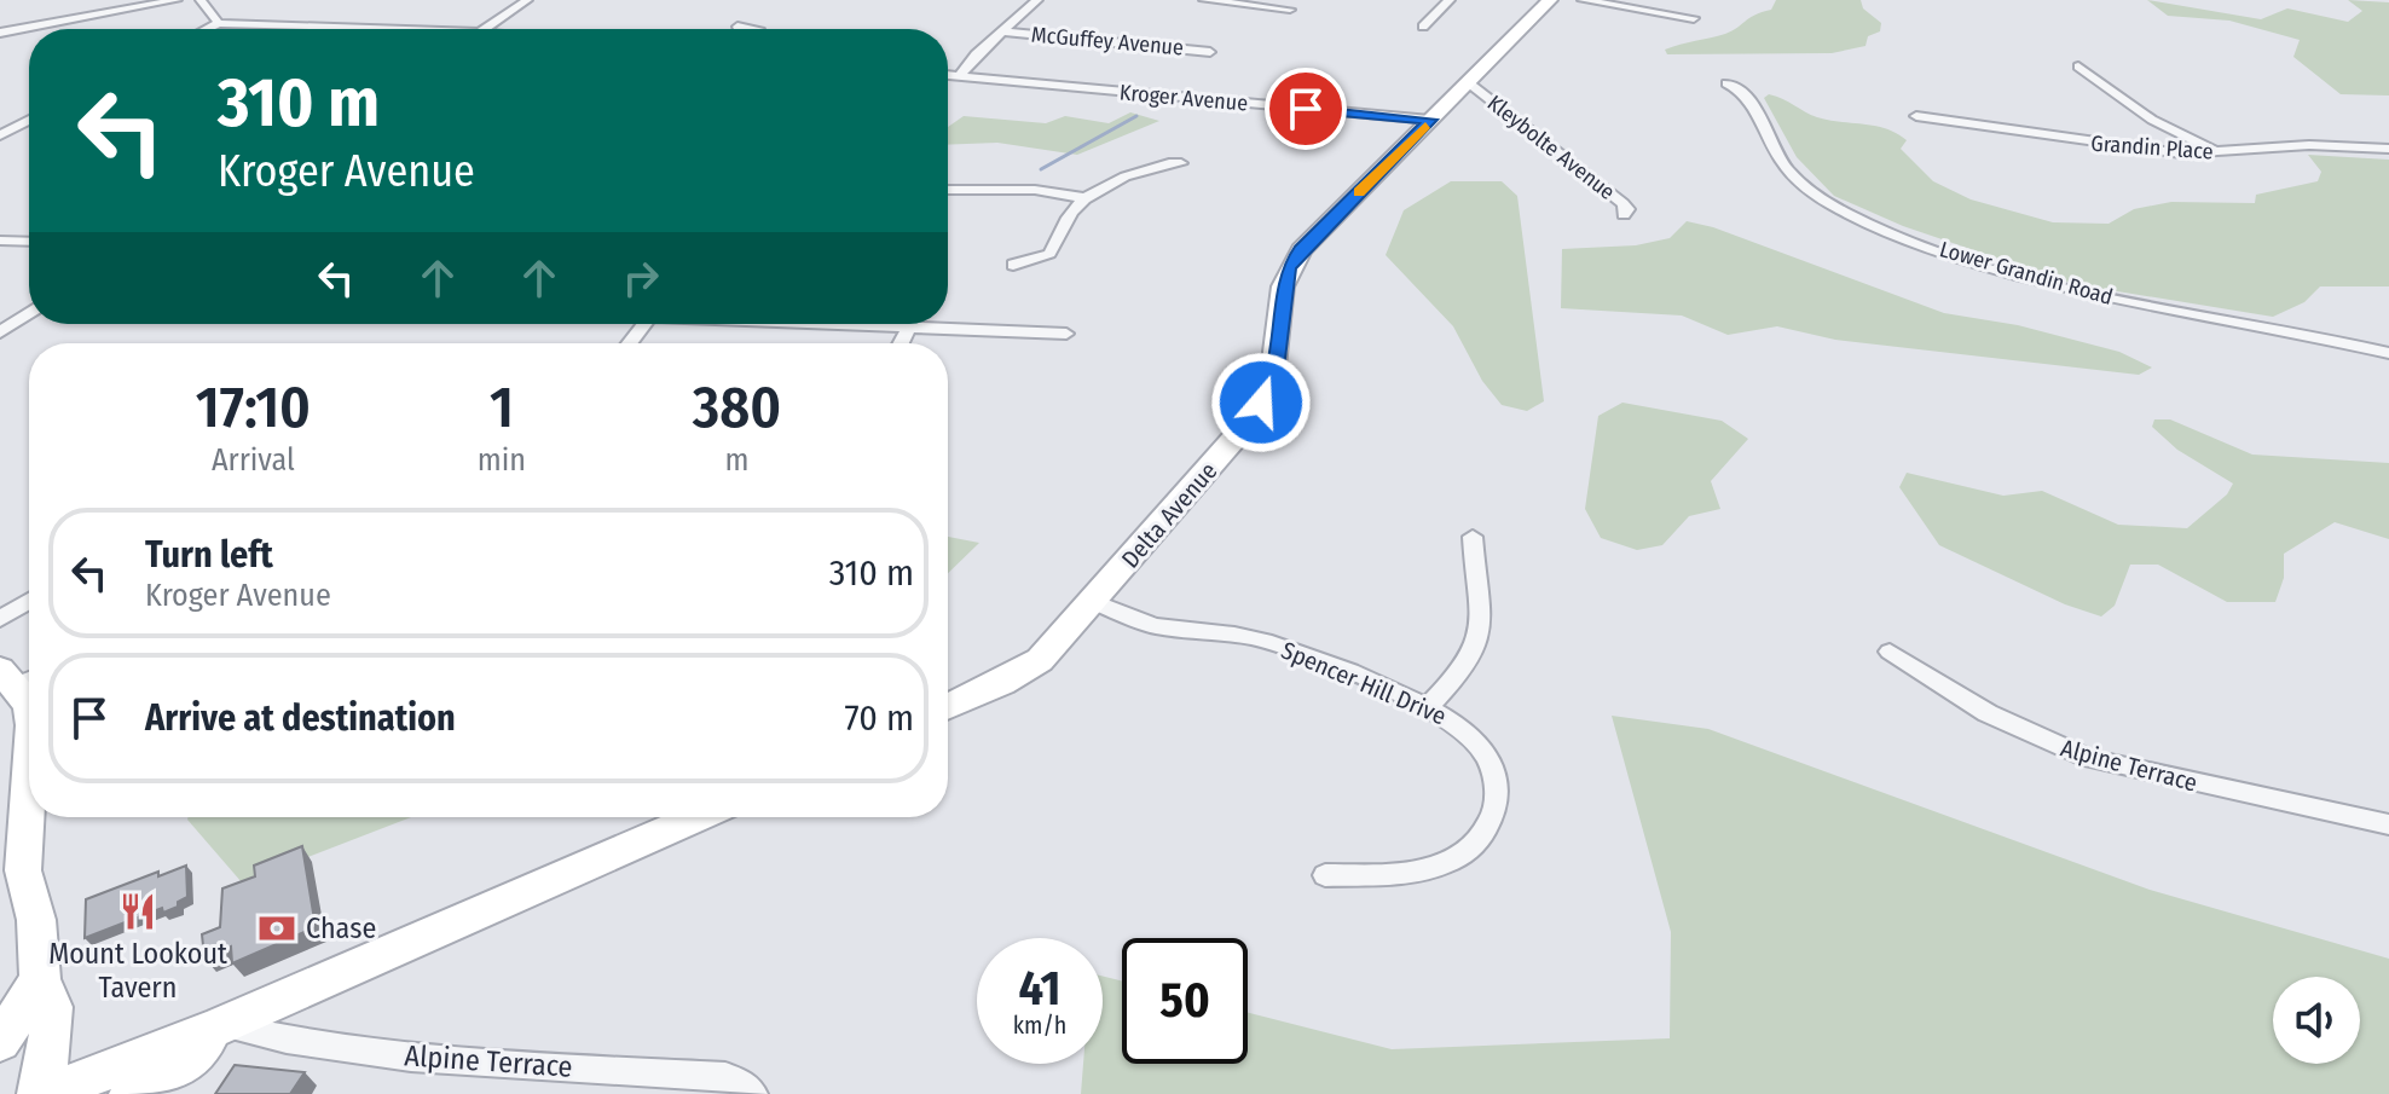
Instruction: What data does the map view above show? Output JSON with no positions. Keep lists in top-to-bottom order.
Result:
{
  "streets": {
    "main road": ["Delta Avenue"],
    "street": [
      "McGuffey Avenue",
      "Kroger Avenue",
      "Kleybolte Avenue",
      "Grandin Place",
      "Lower Grandin Road",
      "Spencer Hill Drive",
      "Alpine Terrace"
    ]
  },
  "crossings": [
    ["Kroger Avenue", "Delta Avenue"],
    ["Kleybolte Avenue", "Delta Avenue"],
    ["Delta Avenue", "Spencer Hill Drive"]
  ],
  "places": {
    "restaurant": ["Mount Lookout Tavern"],
    "bank": ["Chase"]
  },
  "page": {
    "turn": ["310 m", "Kroger Avenue"],
    "eta": [
      "17:10",
      "Arrival",
      "1",
      "min",
      "380",
      "m"
    ],
    "list": [
      {
        "name": "Turn left",
        "note": "Kroger Avenue",
        "value": "310 m"
      },
      {
        "name": "Arrive at destination",
        "value": "70 m"
      }
    ],
    "speed": "41 km/h",
    "limit": "50"
  }
}
